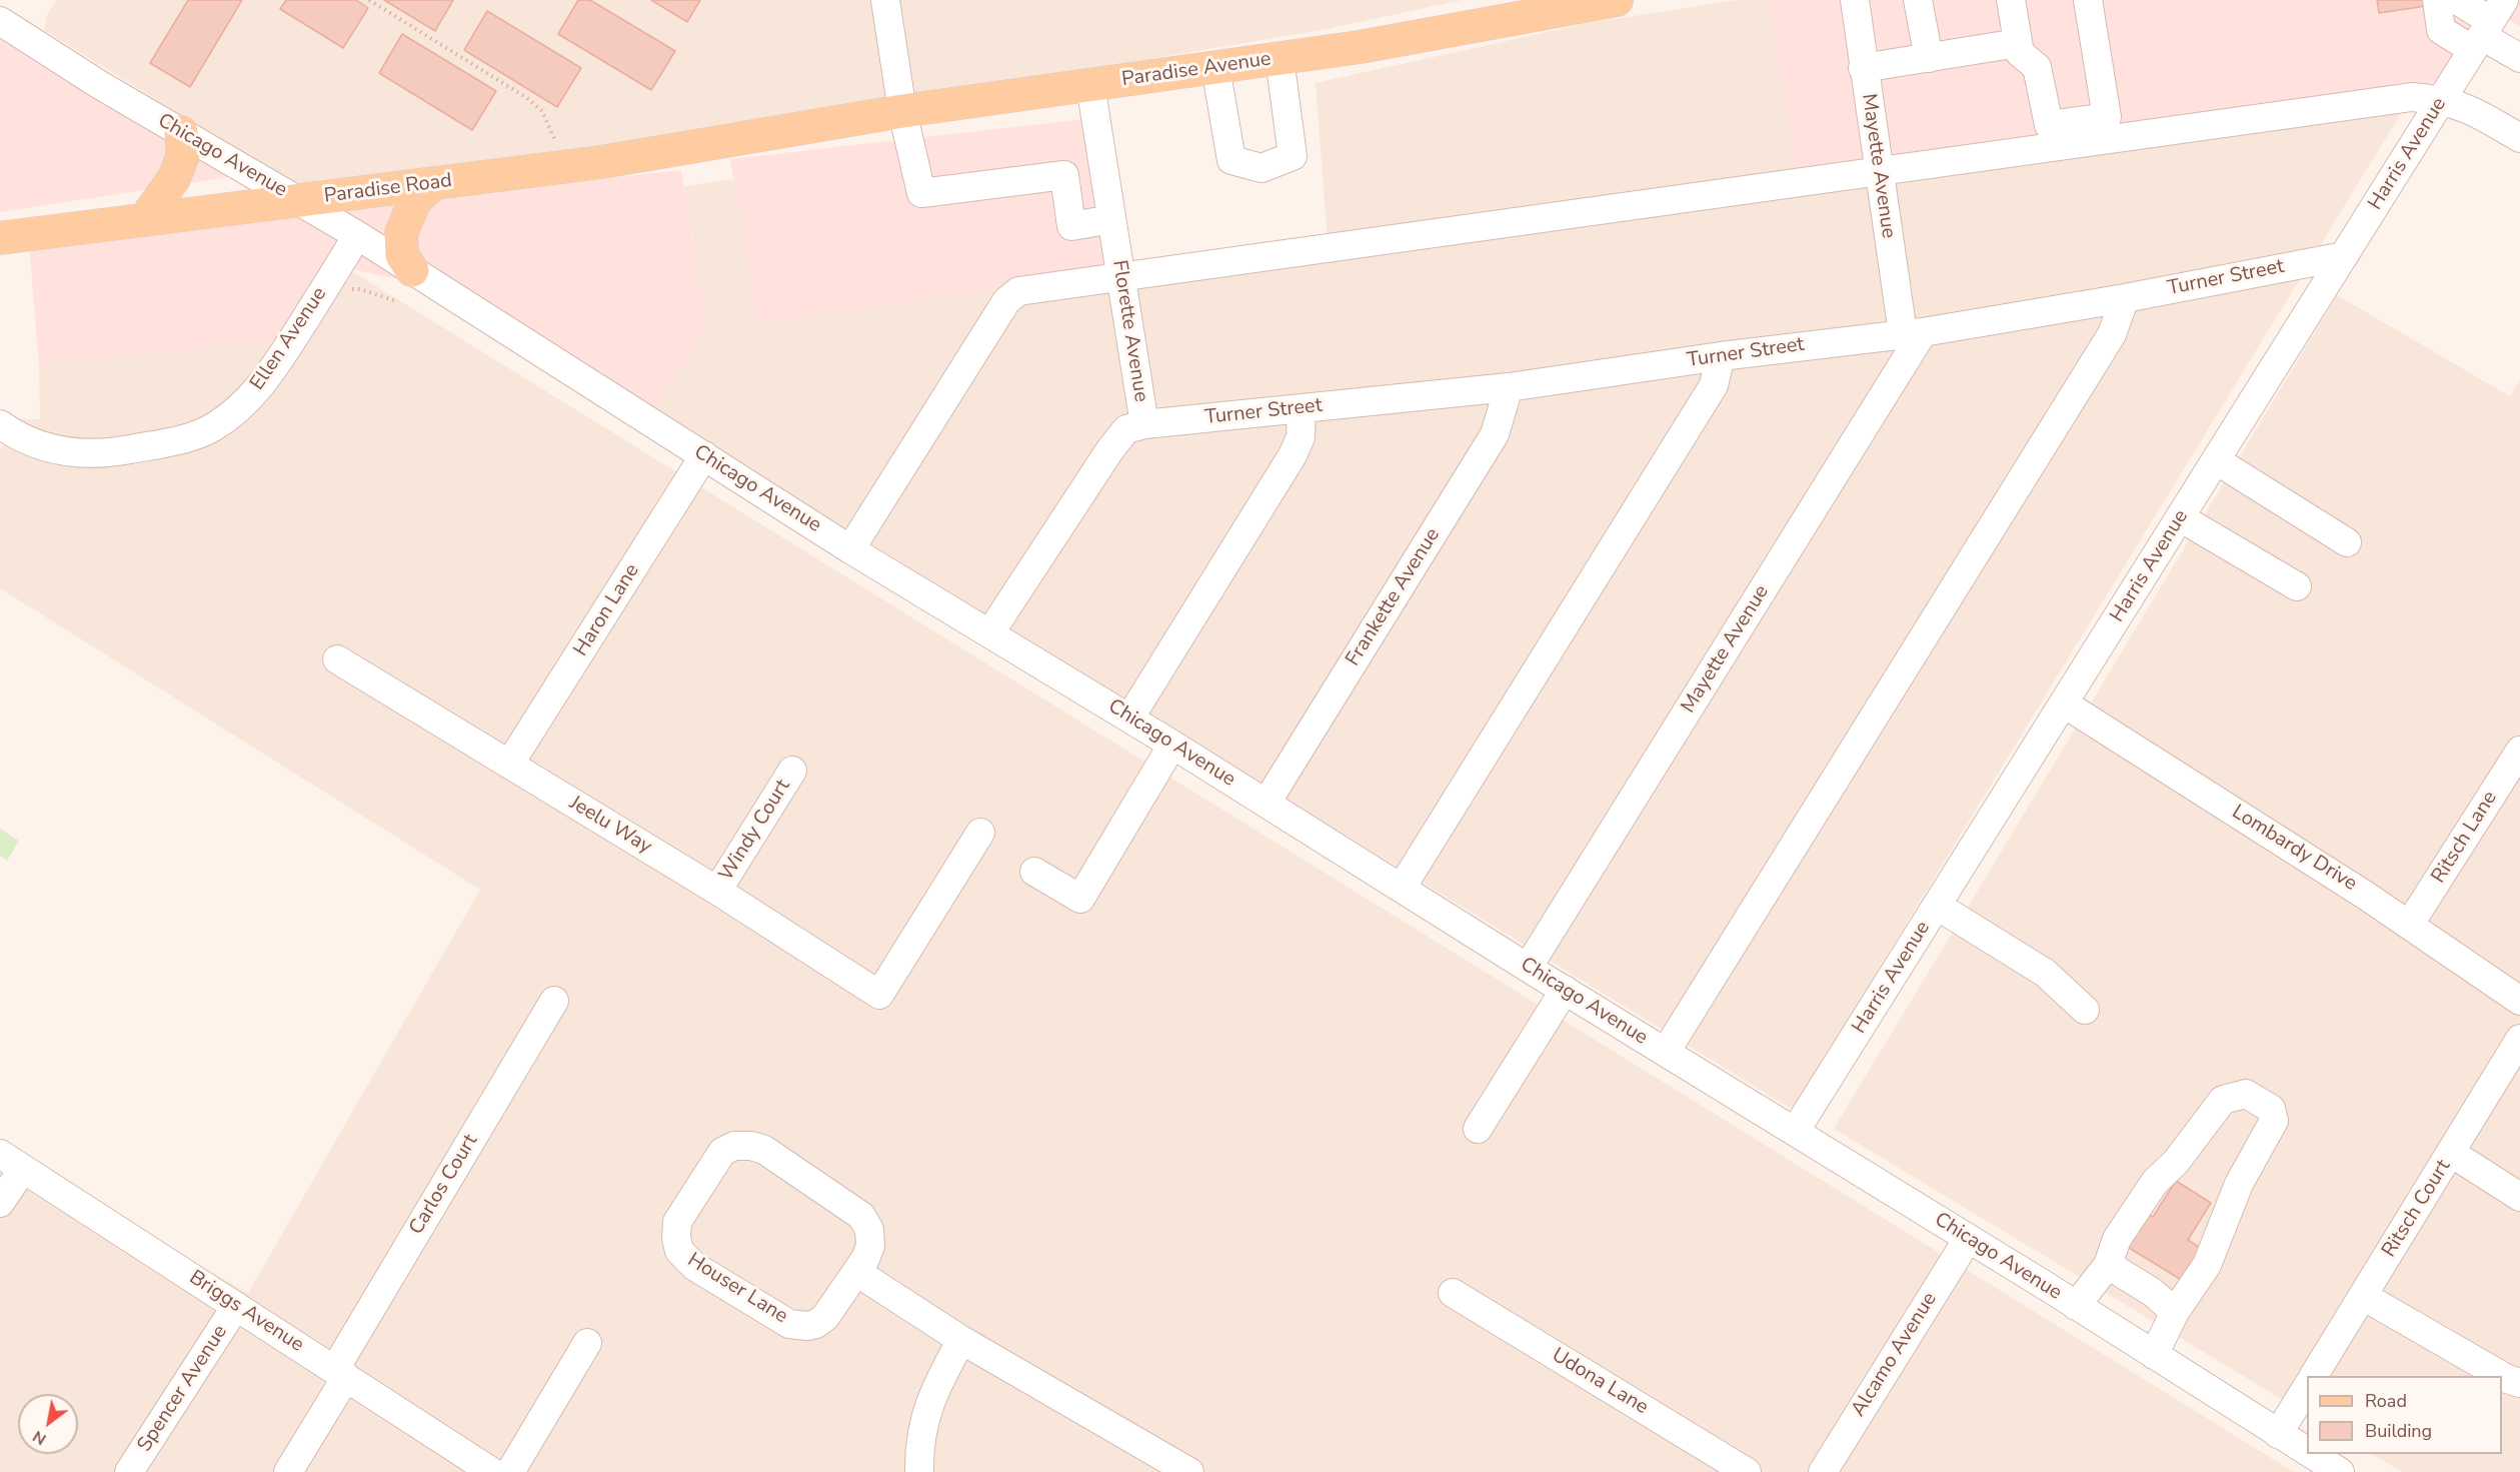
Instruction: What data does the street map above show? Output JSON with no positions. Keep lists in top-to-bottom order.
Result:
{
  "streets": {
    "main road": ["Paradise Avenue", "Paradise Road"],
    "street": [
      "Harris Avenue",
      "Chicago Avenue",
      "Mayette Avenue",
      "Turner Street",
      "Florette Avenue",
      "Ellen Avenue",
      "Frankette Avenue",
      "Haron Lane",
      "Jeelu Way",
      "Windy Court",
      "Ritsch Lane",
      "Lombardy Drive",
      "Carlos Court",
      "Ritsch Court",
      "Houser Lane",
      "Briggs Avenue",
      "Alcamo Avenue",
      "Udona Lane",
      "Spencer Avenue"
    ]
  },
  "crossings": [
    ["Paradise Avenue", "Paradise Road"],
    ["Paradise Avenue", "Florette Avenue"],
    ["Harris Avenue", "Chicago Avenue"],
    ["Harris Avenue", "Turner Street"],
    ["Harris Avenue", "Lombardy Drive"],
    ["Chicago Avenue", "Mayette Avenue"],
    ["Chicago Avenue", "Paradise Road"],
    ["Chicago Avenue", "Florette Avenue"],
    ["Chicago Avenue", "Ellen Avenue"],
    ["Chicago Avenue", "Frankette Avenue"],
    ["Chicago Avenue", "Haron Lane"],
    ["Chicago Avenue", "Alcamo Avenue"],
    ["Mayette Avenue", "Turner Street"],
    ["Turner Street", "Florette Avenue"],
    ["Turner Street", "Frankette Avenue"],
    ["Haron Lane", "Jeelu Way"],
    ["Jeelu Way", "Windy Court"],
    ["Ritsch Lane", "Lombardy Drive"],
    ["Carlos Court", "Briggs Avenue"],
    ["Briggs Avenue", "Spencer Avenue"]
  ],
  "legend": ["Road", "Building"],
  "north": "bottom left"
}
